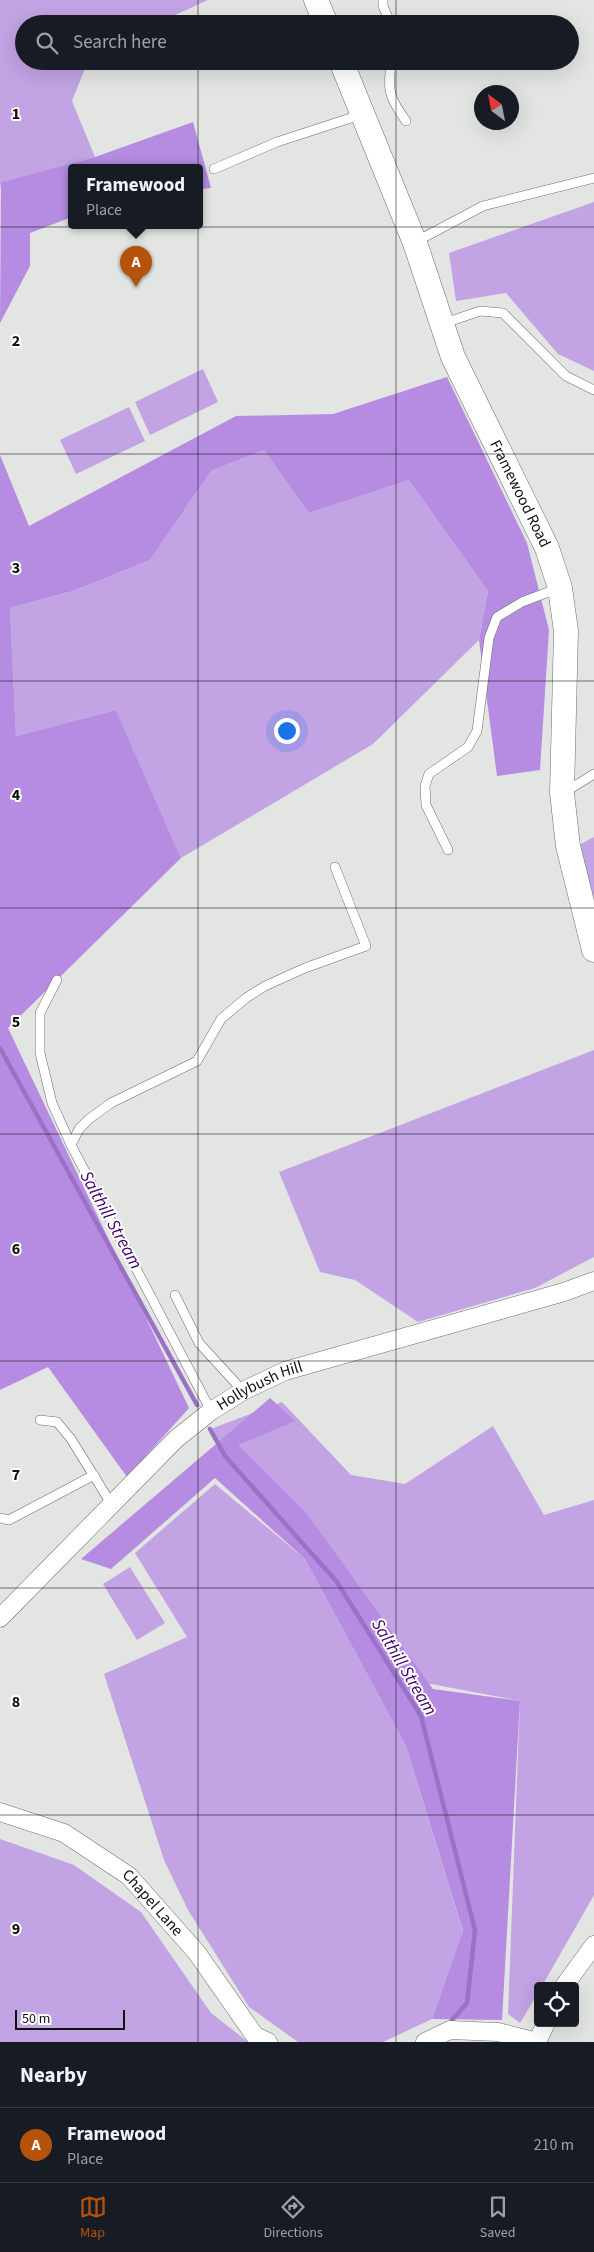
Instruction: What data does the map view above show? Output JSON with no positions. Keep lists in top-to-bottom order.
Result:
{
  "streets": {
    "street": ["Framewood Road", "Hollybush Hill", "Chapel Lane"]
  },
  "water": ["Salthill Stream"],
  "scale_bar": "50 m",
  "north": "top left",
  "page": {
    "search": "Search here",
    "popup": ["Framewood", "Place"],
    "pins": "A",
    "scale": "50 m",
    "heading": "Nearby",
    "list": [
      {
        "mark": "A",
        "name": "Framewood",
        "note": "Place",
        "value": "210 m"
      }
    ],
    "nav": ["Map", "Directions", "Saved"]
  },
  "grid": {
    "rows": [
      "1",
      "2",
      "3",
      "4",
      "5",
      "6",
      "7",
      "8",
      "9"
    ]
  }
}
